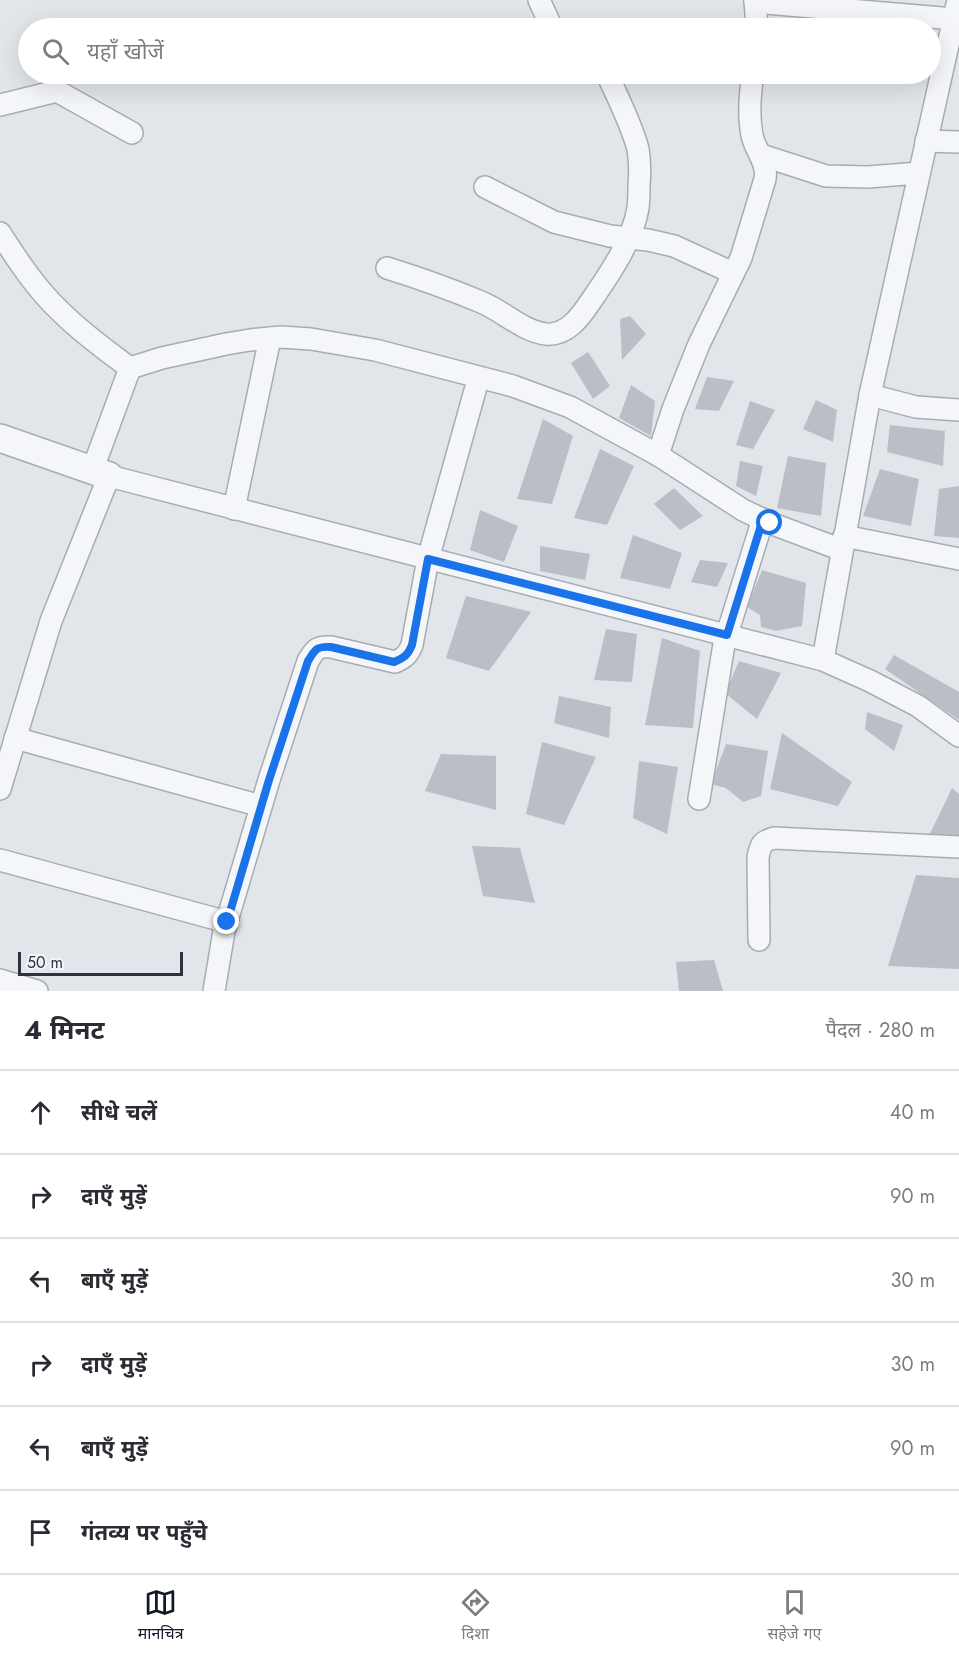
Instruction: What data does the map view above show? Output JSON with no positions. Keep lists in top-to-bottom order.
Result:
{
  "scale_bar": "50 m",
  "page": {
    "search": "यहाँ खोजें",
    "scale": "50 m",
    "heading": ["4 मिनट", "पैदल · 280 m"],
    "list": [
      ["सीधे चलें", "40 m"],
      ["दाएँ मुड़ें", "90 m"],
      ["बाएँ मुड़ें", "30 m"],
      ["दाएँ मुड़ें", "30 m"],
      ["बाएँ मुड़ें", "90 m"],
      "गंतव्य पर पहुँचे"
    ],
    "nav": ["मानचित्र", "दिशा", "सहेजे गए"]
  }
}
